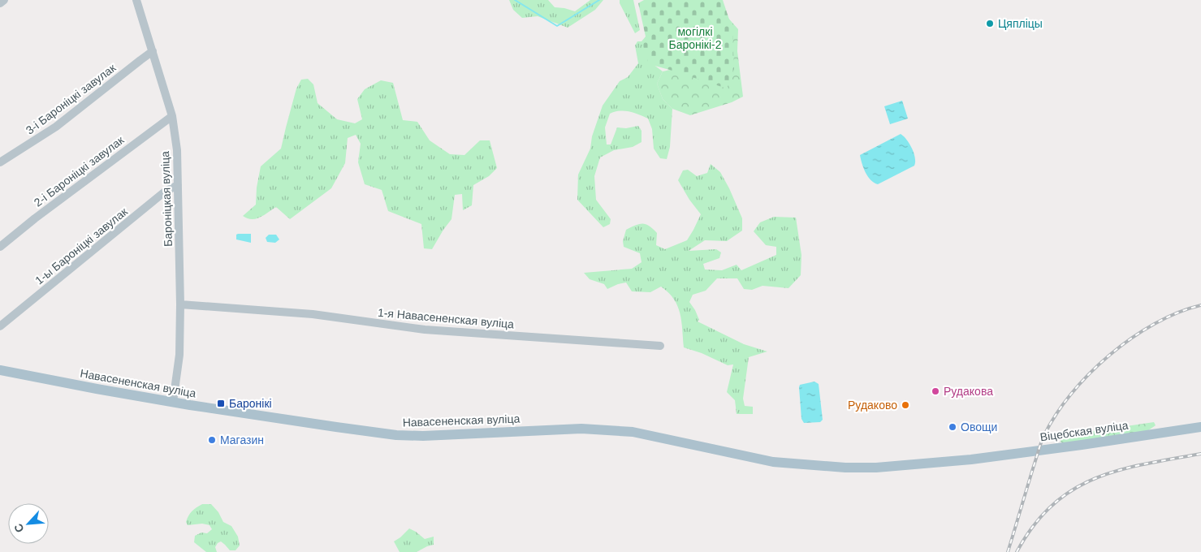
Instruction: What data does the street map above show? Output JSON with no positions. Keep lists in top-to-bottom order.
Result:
{
  "streets": {
    "main road": ["Навасененская вуліца", "Віцебская вуліца"],
    "street": [
      "3-і Бароніцкі завулак",
      "2-і Бароніцкі завулак",
      "Бароніцкая вуліца",
      "1-ы Бароніцкі завулак",
      "1-я Навасененская вуліца"
    ]
  },
  "crossings": [
    ["3-і Бароніцкі завулак", "Бароніцкая вуліца"],
    ["2-і Бароніцкі завулак", "Бароніцкая вуліца"],
    ["Бароніцкая вуліца", "1-ы Бароніцкі завулак"],
    ["Бароніцкая вуліца", "1-я Навасененская вуліца"],
    ["Бароніцкая вуліца", "Навасененская вуліца"],
    ["Навасененская вуліца", "Віцебская вуліца"]
  ],
  "parks": ["могілкі Баронікі-2"],
  "places": {
    "other": [
      "Цяпліцы",
      "Рудакова",
      "Рудаково",
      "Овощи",
      "Магазин"
    ],
    "transit": ["Баронікі"]
  },
  "north": "bottom left"
}
